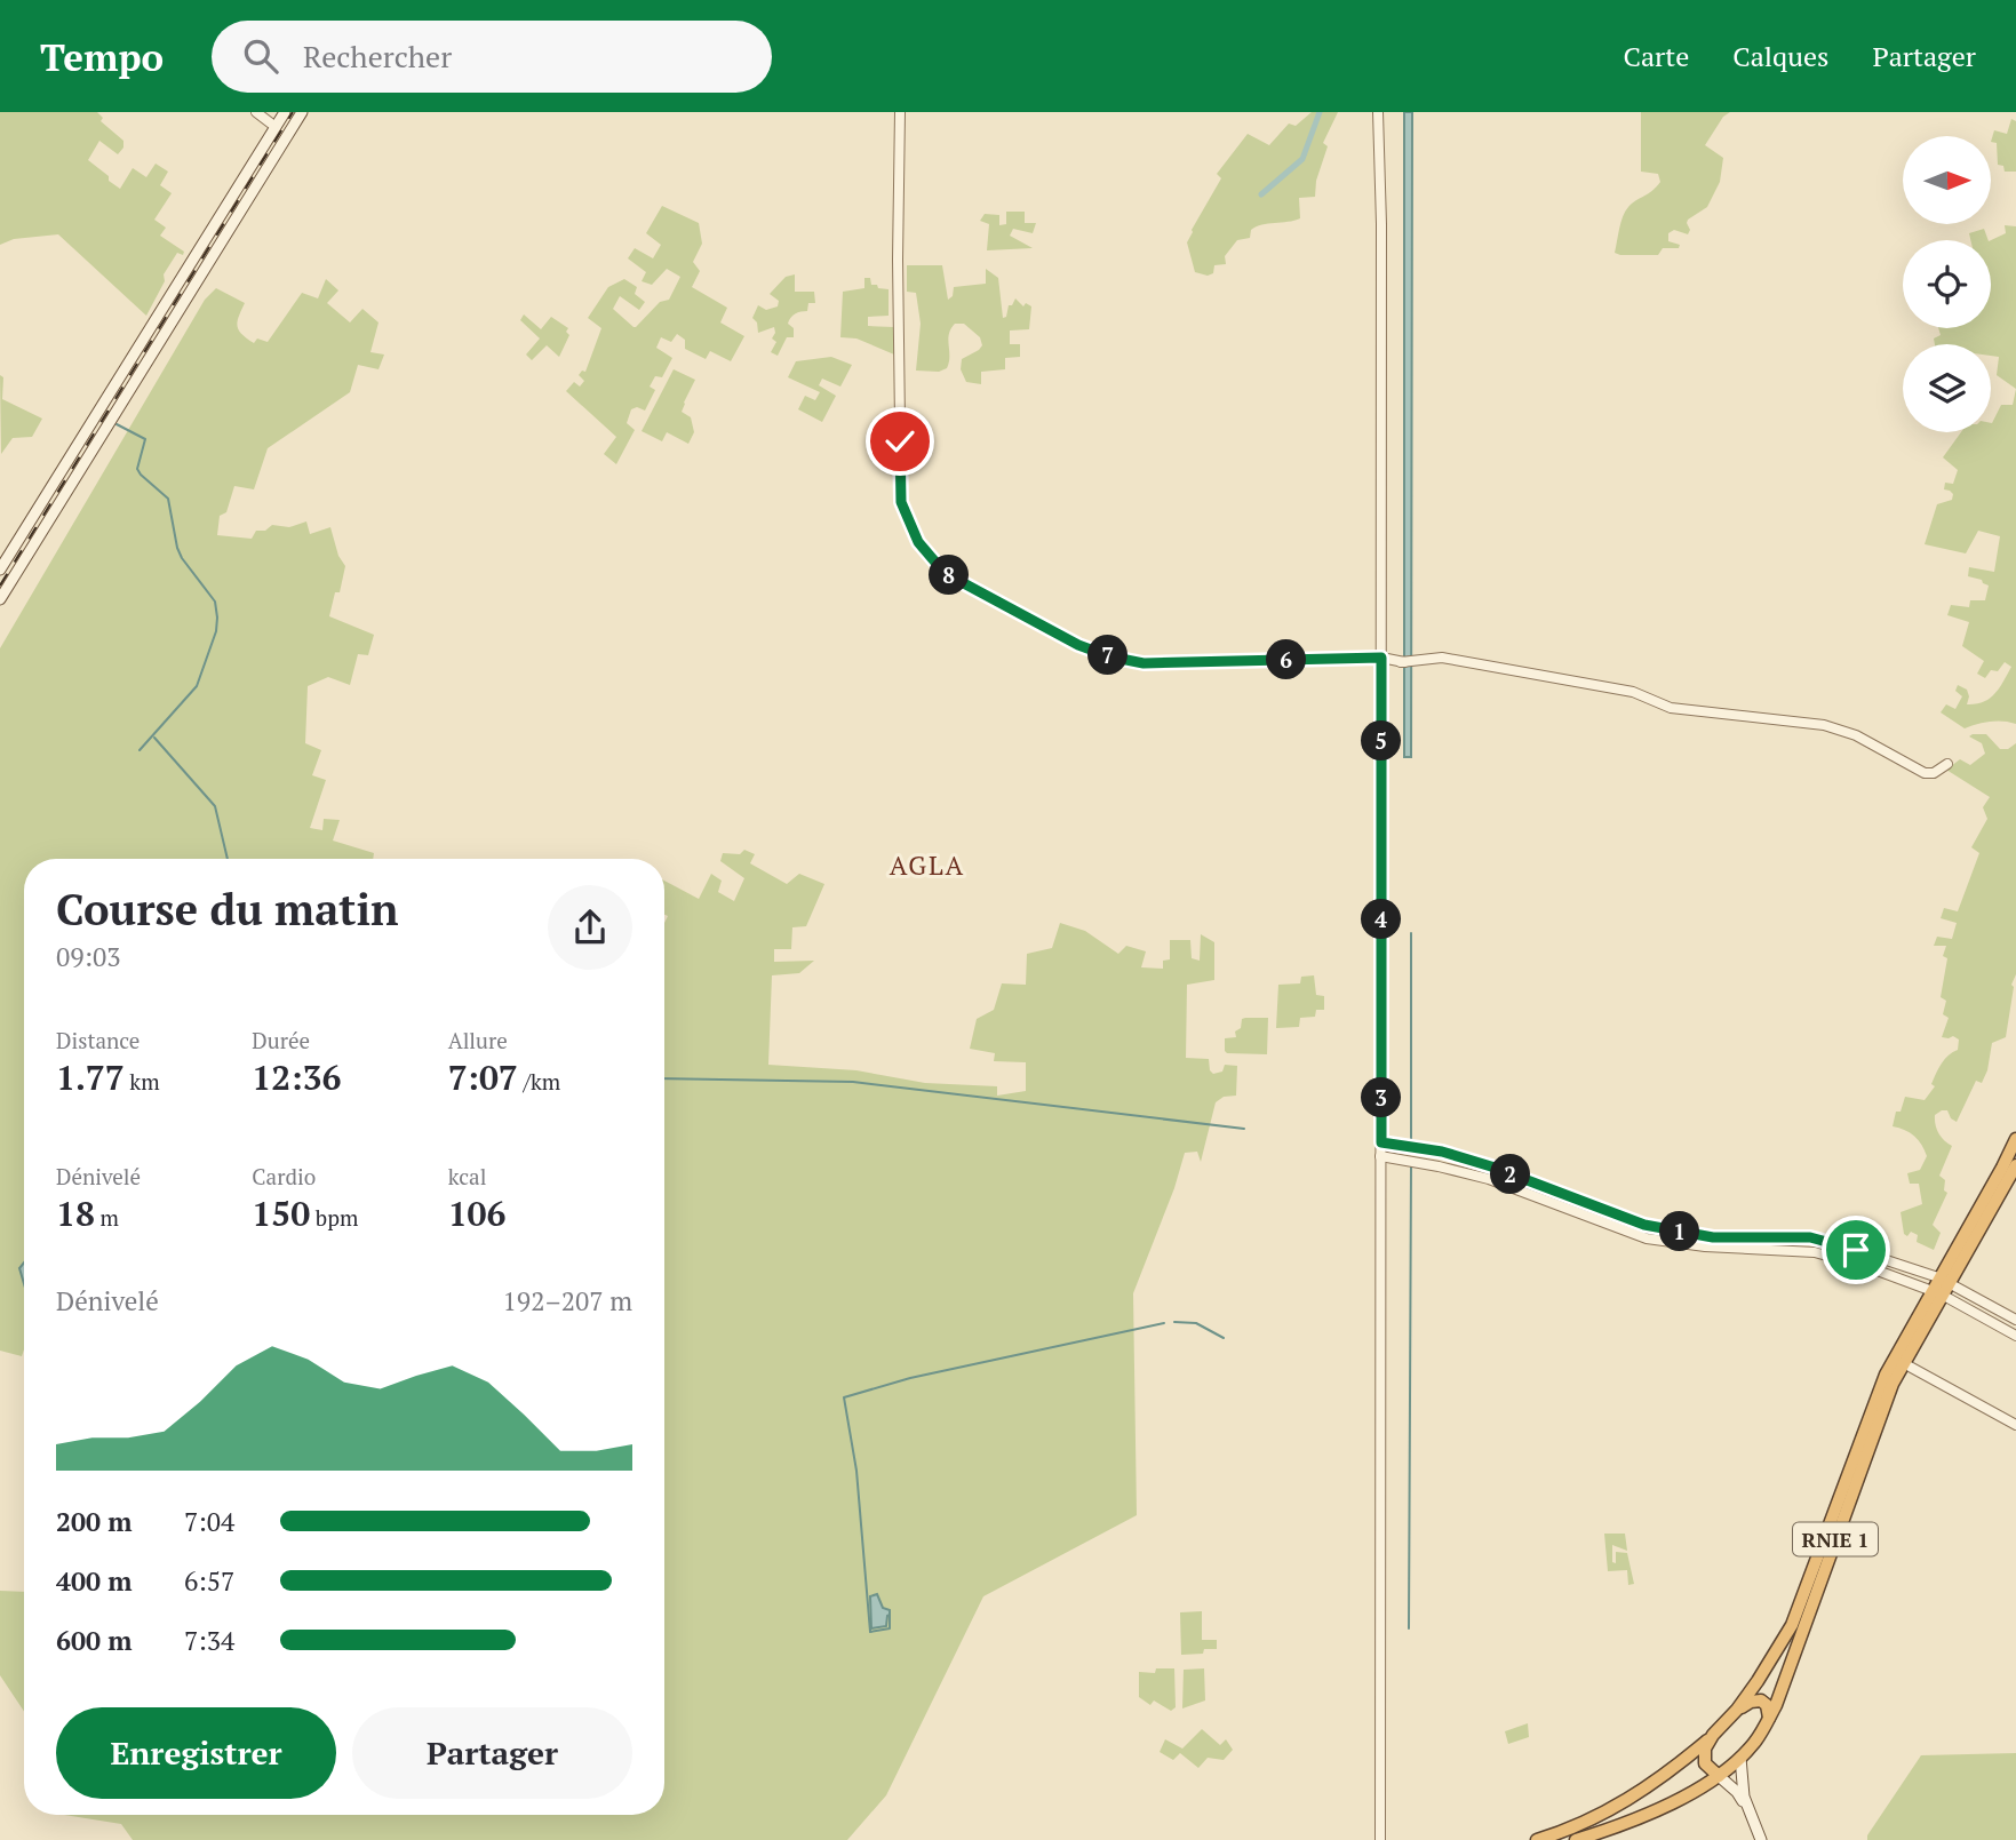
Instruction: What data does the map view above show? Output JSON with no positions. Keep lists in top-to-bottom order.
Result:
{
  "streets": {
    "highway": ["RNIE 1"]
  },
  "districts": ["AGLA"],
  "north": "right",
  "page": {
    "header": "Tempo",
    "search": "Rechercher",
    "nav": ["Carte", "Calques", "Partager"],
    "pins": [
      "8",
      "7",
      "6",
      "5",
      "4",
      "3",
      "2",
      "1"
    ],
    "heading": ["Course du matin", "09:03"],
    "stats": [
      ["Distance", "1.77 km"],
      ["Durée", "12:36"],
      ["Allure", "7:07 /km"],
      ["Dénivelé", "18 m"],
      ["Cardio", "150 bpm"],
      ["kcal", "106"]
    ],
    "chart": ["Dénivelé", "192–207 m"],
    "list": [
      {
        "name": "200 m",
        "note": "7:04"
      },
      {
        "name": "400 m",
        "note": "6:57"
      },
      {
        "name": "600 m",
        "note": "7:34"
      }
    ],
    "buttons": ["Enregistrer", "Partager"]
  }
}
